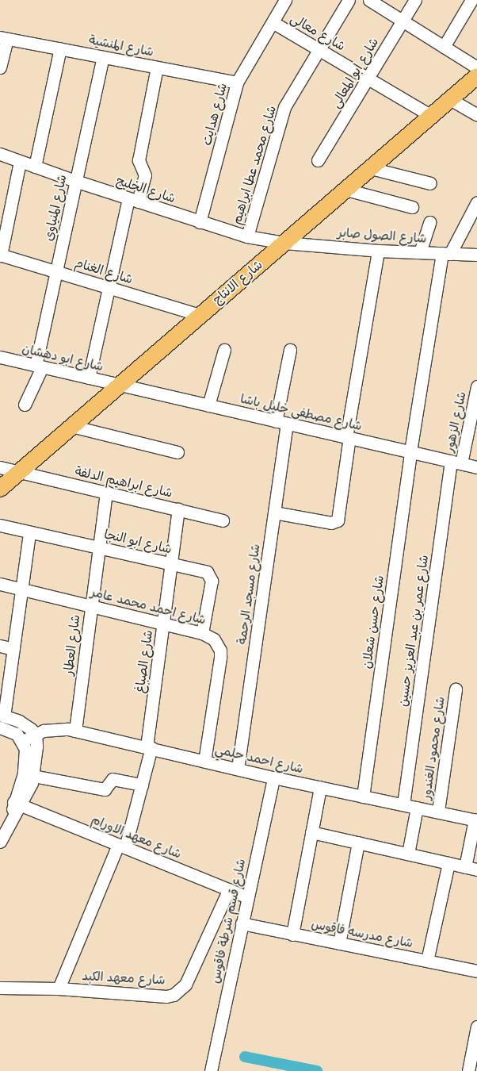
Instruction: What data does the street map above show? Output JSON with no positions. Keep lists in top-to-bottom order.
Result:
{
  "streets": {
    "main road": ["شارع الانتاج"],
    "street": [
      "شارع معالى",
      "شارع المنشية",
      "شارع ابو المعالى",
      "شارع هدايت",
      "شارع محمد عطا ابراهيم",
      "شارع الخليج",
      "شارع المنياوى",
      "شارع الصول صابر",
      "شارع الغنام",
      "شارع ابو دهشان",
      "شارع مصطفى خليل باشا",
      "شارع الزهور",
      "شارع ابراهيم الدلفة",
      "شارع ابو النجا",
      "شارع مسجد الرحمة",
      "شارع احمد محمد عامر",
      "شارع حسن شعلان",
      "شارع عمر بن عبد العزيز حسين",
      "شارع العطار",
      "شارع الصباغ",
      "شارع محمود الغندور",
      "شارع احمد حلمي",
      "شارع معهد الاورام",
      "شارع قسم شرطة فاقوس",
      "شارع مدرسه فاقوس",
      "شارع معهد الكبد"
    ]
  },
  "crossings": [
    ["شارع معالى", "شارع ابو المعالى"],
    ["شارع معالى", "شارع هدايت"],
    ["شارع معالى", "شارع محمد عطا ابراهيم"],
    ["شارع معالى", "شارع الانتاج"],
    ["شارع المنشية", "شارع هدايت"],
    ["شارع المنشية", "شارع المنياوى"],
    ["شارع هدايت", "شارع الخليج"],
    ["شارع محمد عطا ابراهيم", "شارع الخليج"],
    ["شارع الخليج", "شارع المنياوى"],
    ["شارع الخليج", "شارع الصول صابر"],
    ["شارع الخليج", "شارع الانتاج"],
    ["شارع المنياوى", "شارع الغنام"],
    ["شارع المنياوى", "شارع ابو دهشان"],
    ["شارع الصول صابر", "شارع الانتاج"],
    ["شارع الصول صابر", "شارع حسن شعلان"],
    ["شارع الغنام", "شارع الانتاج"],
    ["شارع الانتاج", "شارع ابو دهشان"],
    ["شارع الانتاج", "شارع مصطفى خليل باشا"],
    ["شارع الانتاج", "شارع ابراهيم الدلفة"],
    ["شارع ابو دهشان", "شارع مصطفى خليل باشا"],
    ["شارع مصطفى خليل باشا", "شارع الزهور"],
    ["شارع مصطفى خليل باشا", "شارع مسجد الرحمة"],
    ["شارع مصطفى خليل باشا", "شارع حسن شعلان"],
    ["شارع مصطفى خليل باشا", "شارع عمر بن عبد العزيز حسين"],
    ["شارع الزهور", "شارع عمر بن عبد العزيز حسين"],
    ["شارع ابراهيم الدلفة", "شارع العطار"],
    ["شارع ابراهيم الدلفة", "شارع الصباغ"],
    ["شارع ابو النجا", "شارع احمد محمد عامر"],
    ["شارع ابو النجا", "شارع العطار"],
    ["شارع ابو النجا", "شارع الصباغ"],
    ["شارع مسجد الرحمة", "شارع احمد حلمي"],
    ["شارع احمد محمد عامر", "شارع العطار"],
    ["شارع احمد محمد عامر", "شارع الصباغ"],
    ["شارع احمد محمد عامر", "شارع احمد حلمي"],
    ["شارع حسن شعلان", "شارع احمد حلمي"],
    ["شارع عمر بن عبد العزيز حسين", "شارع احمد حلمي"],
    ["شارع العطار", "شارع احمد حلمي"],
    ["شارع الصباغ", "شارع احمد حلمي"],
    ["شارع الصباغ", "شارع معهد الاورام"],
    ["شارع الصباغ", "شارع معهد الكبد"],
    ["شارع محمود الغندور", "شارع احمد حلمي"],
    ["شارع احمد حلمي", "شارع قسم شرطة فاقوس"],
    ["شارع معهد الاورام", "شارع قسم شرطة فاقوس"],
    ["شارع معهد الاورام", "شارع معهد الكبد"],
    ["شارع قسم شرطة فاقوس", "شارع مدرسه فاقوس"]
  ]
}
